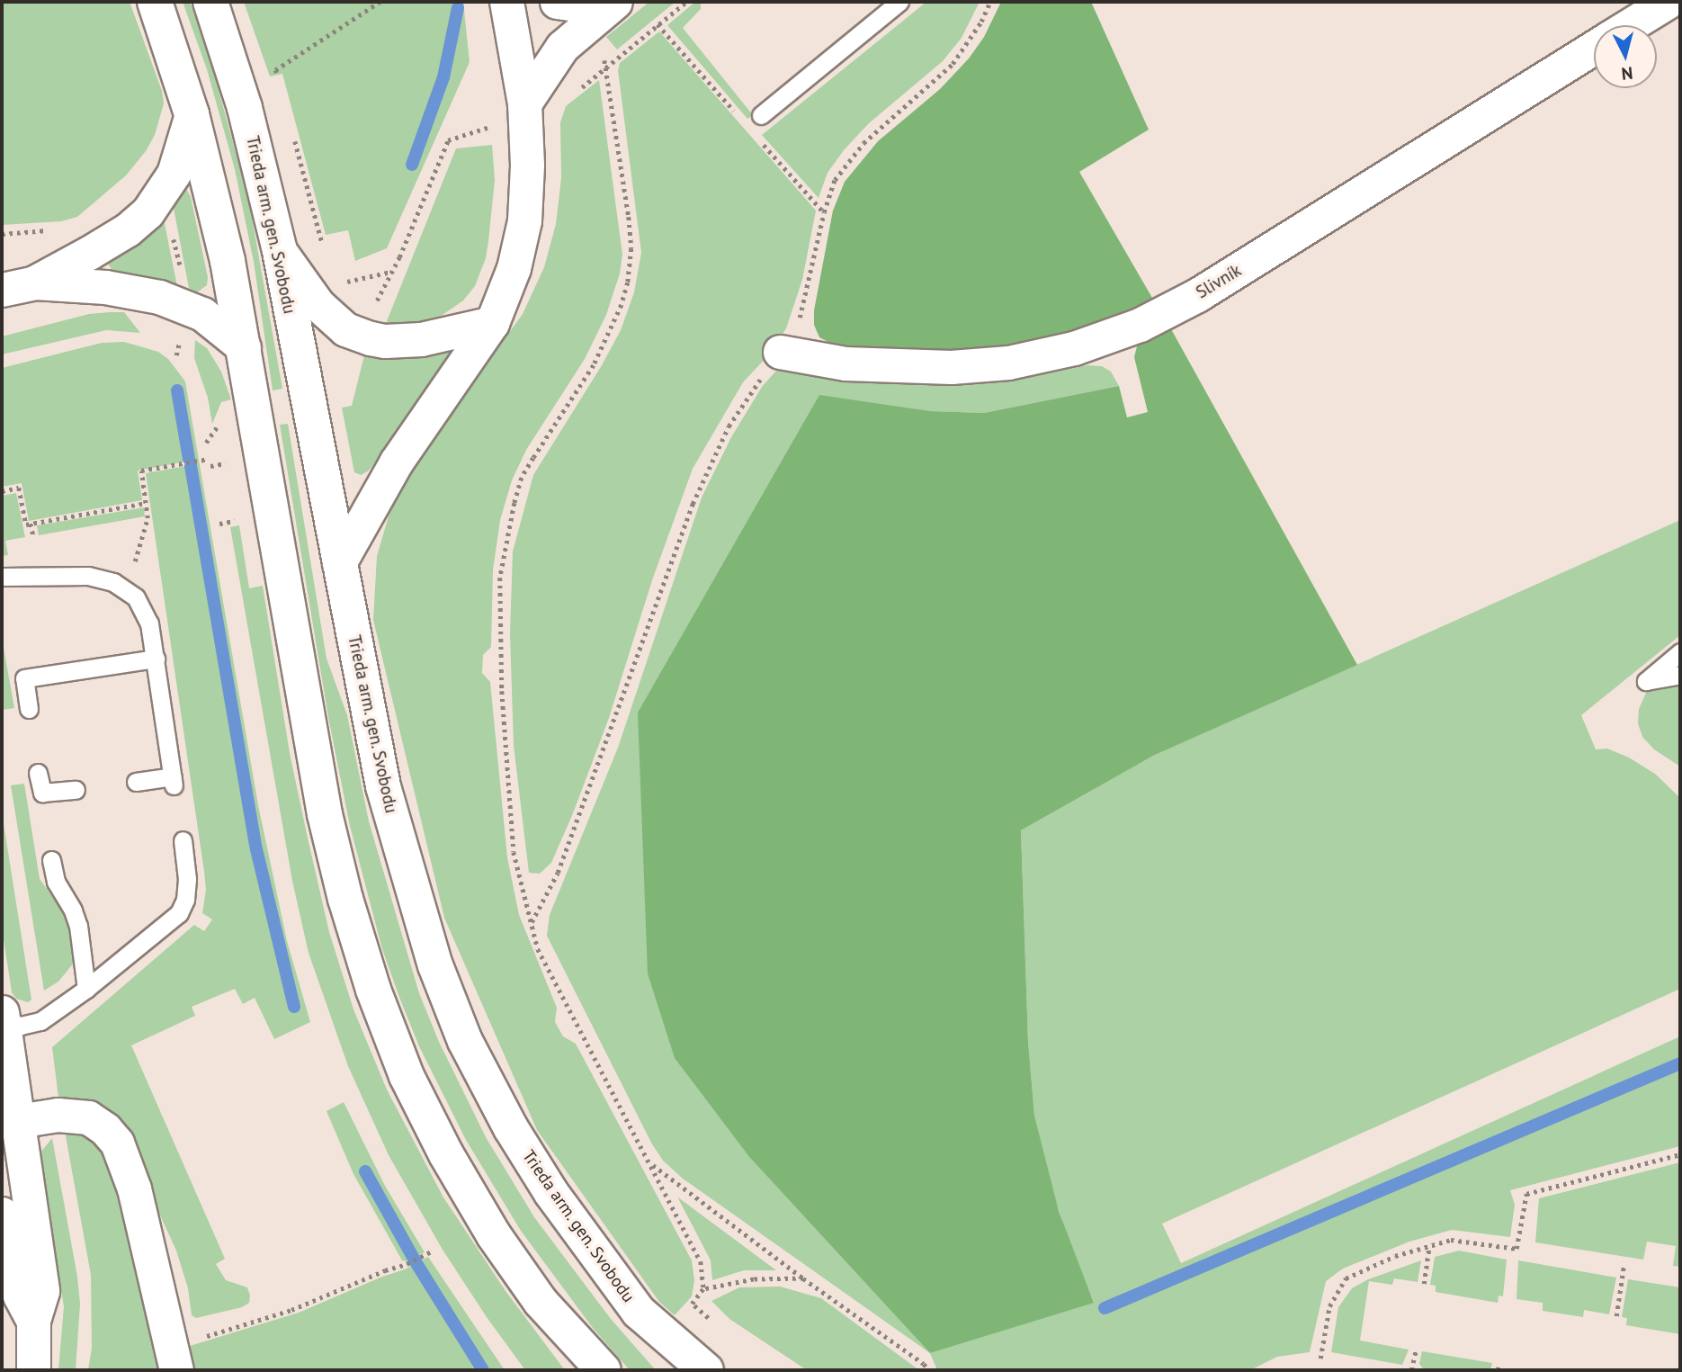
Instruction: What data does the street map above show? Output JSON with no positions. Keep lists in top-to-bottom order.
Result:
{
  "streets": {
    "street": ["Trieda arm. gen. Svobodu", "Slivník"]
  },
  "north": "bottom"
}
